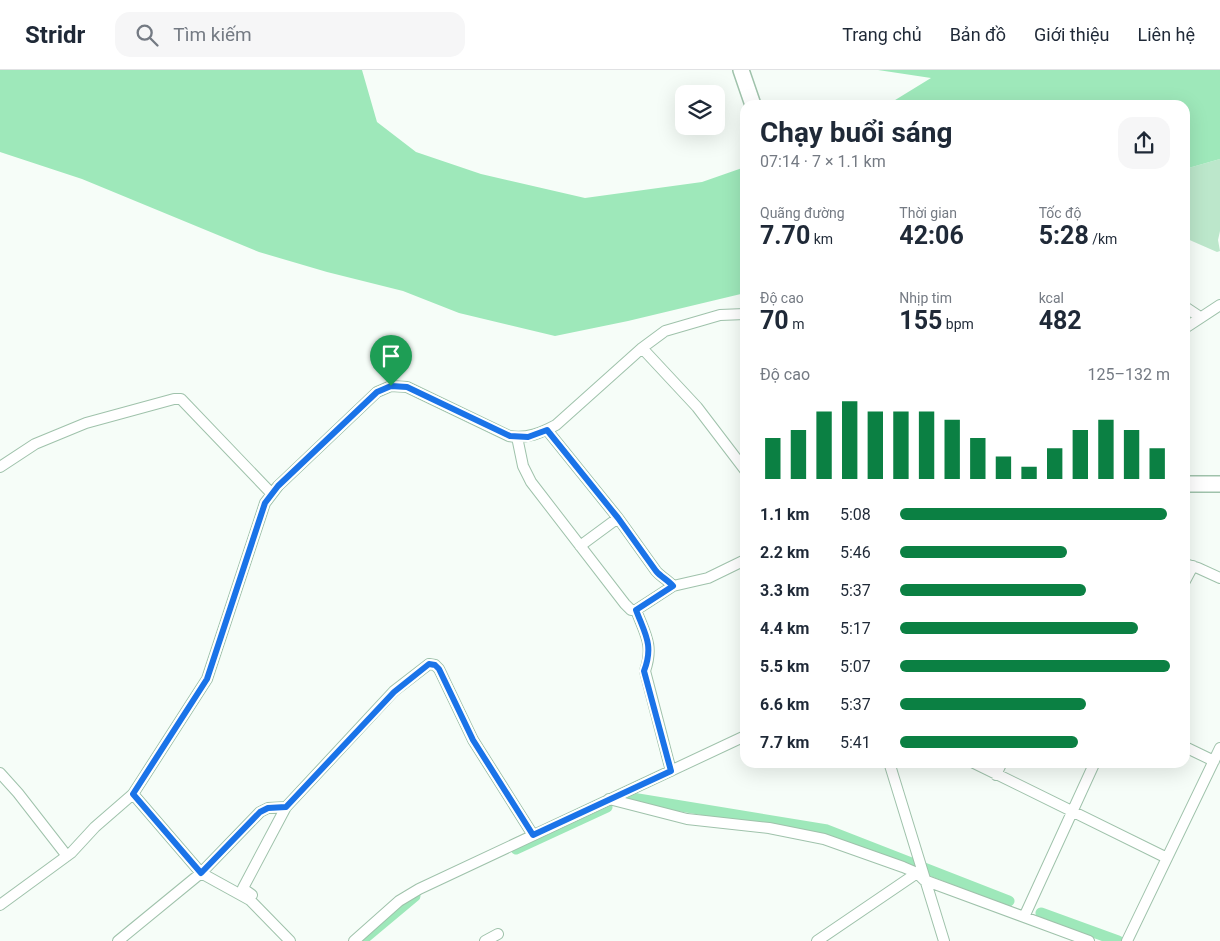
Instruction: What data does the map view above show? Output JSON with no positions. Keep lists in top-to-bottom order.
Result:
{
  "page": {
    "header": "Stridr",
    "search": "Tìm kiếm",
    "nav": [
      "Trang chủ",
      "Bản đồ",
      "Giới thiệu",
      "Liên hệ"
    ],
    "heading": ["Chạy buổi sáng", "07:14 · 7 × 1.1 km"],
    "stats": [
      ["Quãng đường", "7.70 km"],
      ["Thời gian", "42:06"],
      ["Tốc độ", "5:28 /km"],
      ["Độ cao", "70 m"],
      ["Nhịp tim", "155 bpm"],
      ["kcal", "482"]
    ],
    "chart": ["Độ cao", "125–132 m"],
    "list": [
      {
        "name": "1.1 km",
        "note": "5:08"
      },
      {
        "name": "2.2 km",
        "note": "5:46"
      },
      {
        "name": "3.3 km",
        "note": "5:37"
      },
      {
        "name": "4.4 km",
        "note": "5:17"
      },
      {
        "name": "5.5 km",
        "note": "5:07"
      },
      {
        "name": "6.6 km",
        "note": "5:37"
      },
      {
        "name": "7.7 km",
        "note": "5:41"
      }
    ]
  }
}
